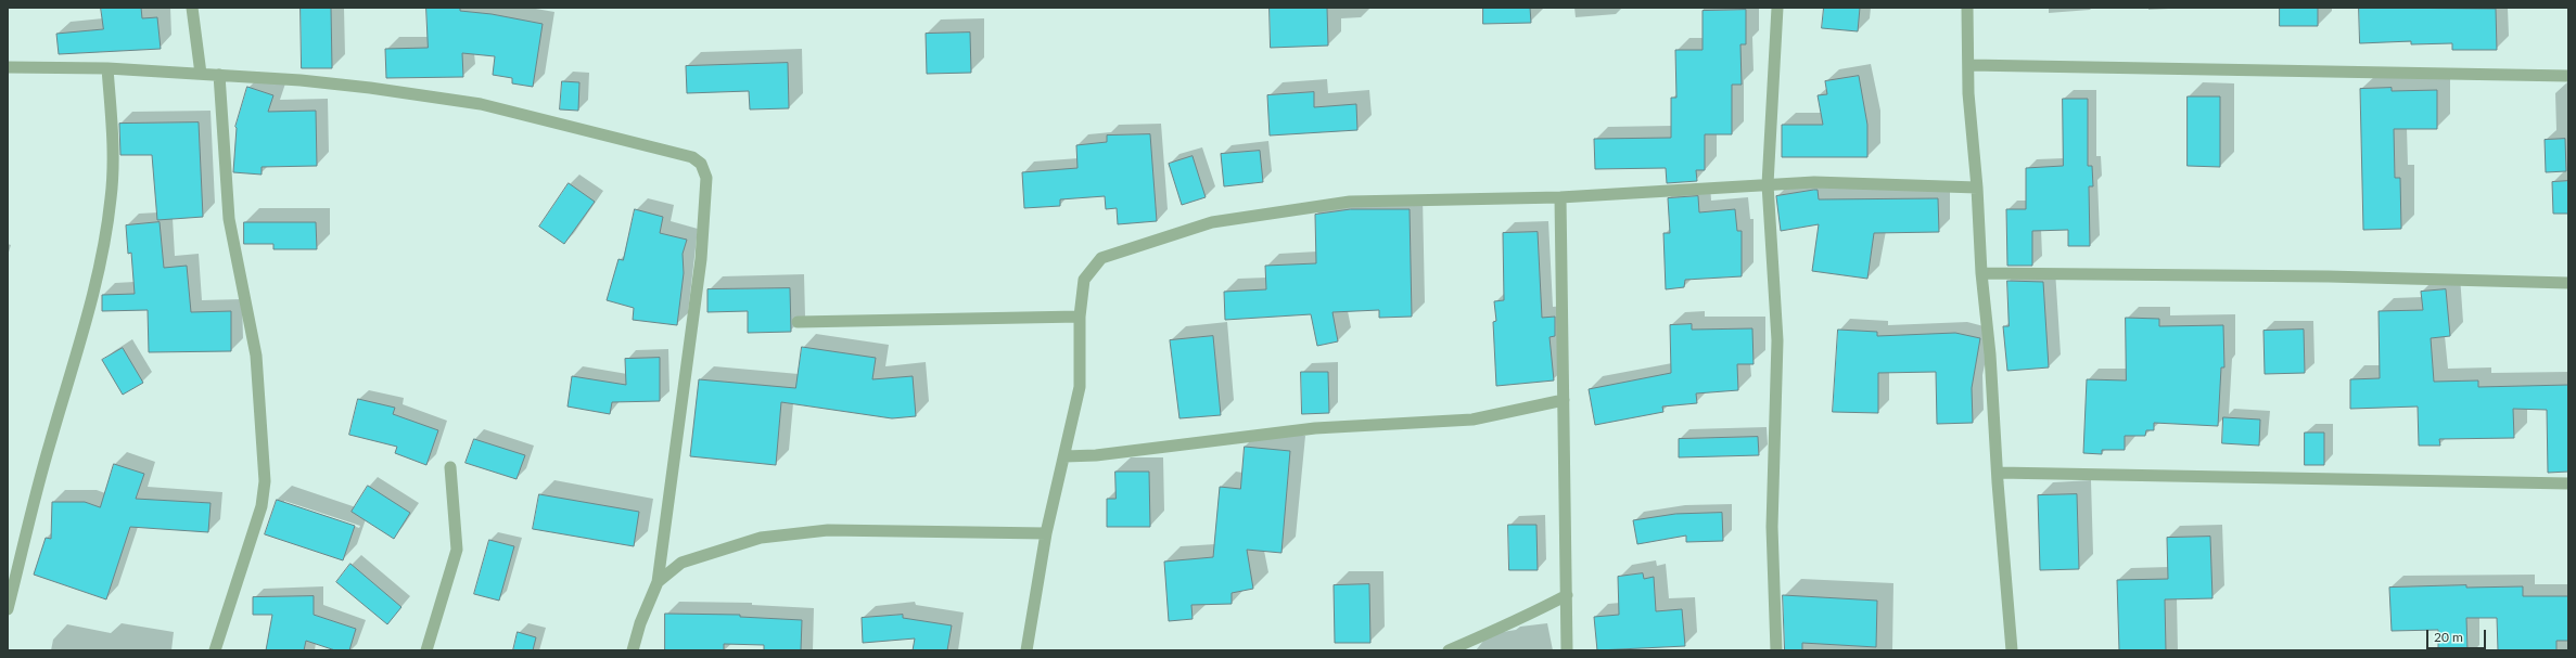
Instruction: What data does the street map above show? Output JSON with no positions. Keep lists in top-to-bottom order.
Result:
{
  "scale_bar": "20 m"
}
